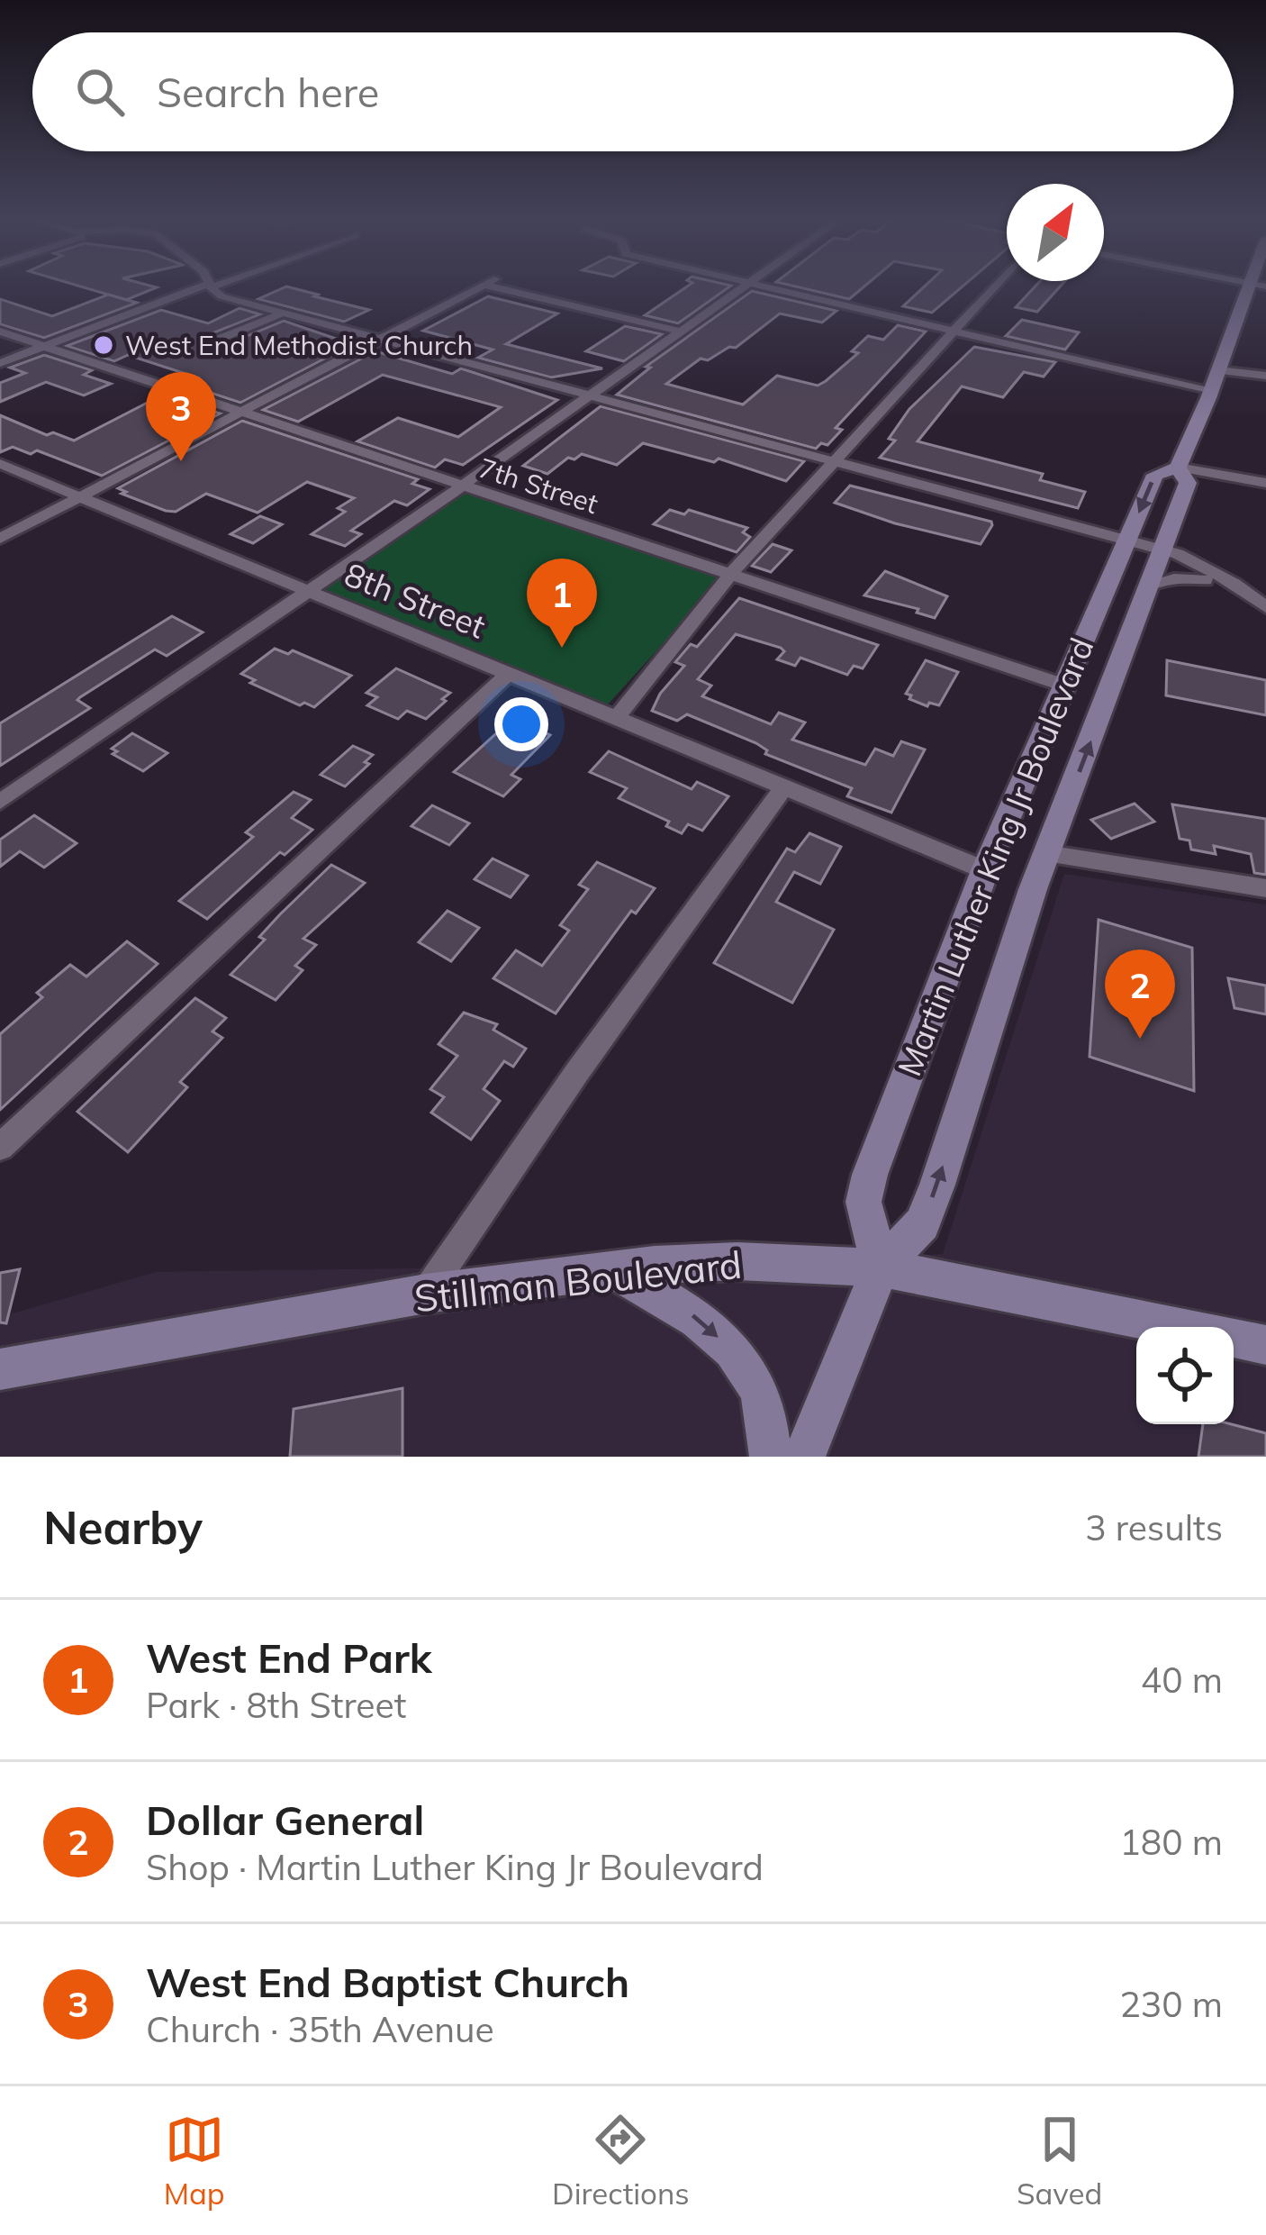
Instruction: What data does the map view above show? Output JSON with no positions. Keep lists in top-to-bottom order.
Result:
{
  "streets": {
    "main road": ["Martin Luther King Jr Boulevard", "Stillman Boulevard"],
    "street": ["7th Street", "8th Street"]
  },
  "crossings": [
    ["7th Street", "Martin Luther King Jr Boulevard"],
    ["8th Street", "Martin Luther King Jr Boulevard"],
    ["Martin Luther King Jr Boulevard", "Stillman Boulevard"]
  ],
  "places": ["West End Methodist Church"],
  "north": "top right",
  "page": {
    "search": "Search here",
    "pins": ["3", "1", "2"],
    "heading": ["Nearby", "3 results"],
    "list": [
      {
        "mark": "1",
        "name": "West End Park",
        "note": "Park · 8th Street",
        "value": "40 m"
      },
      {
        "mark": "2",
        "name": "Dollar General",
        "note": "Shop · Martin Luther King Jr Boulevard",
        "value": "180 m"
      },
      {
        "mark": "3",
        "name": "West End Baptist Church",
        "note": "Church · 35th Avenue",
        "value": "230 m"
      }
    ],
    "nav": ["Map", "Directions", "Saved"]
  }
}
